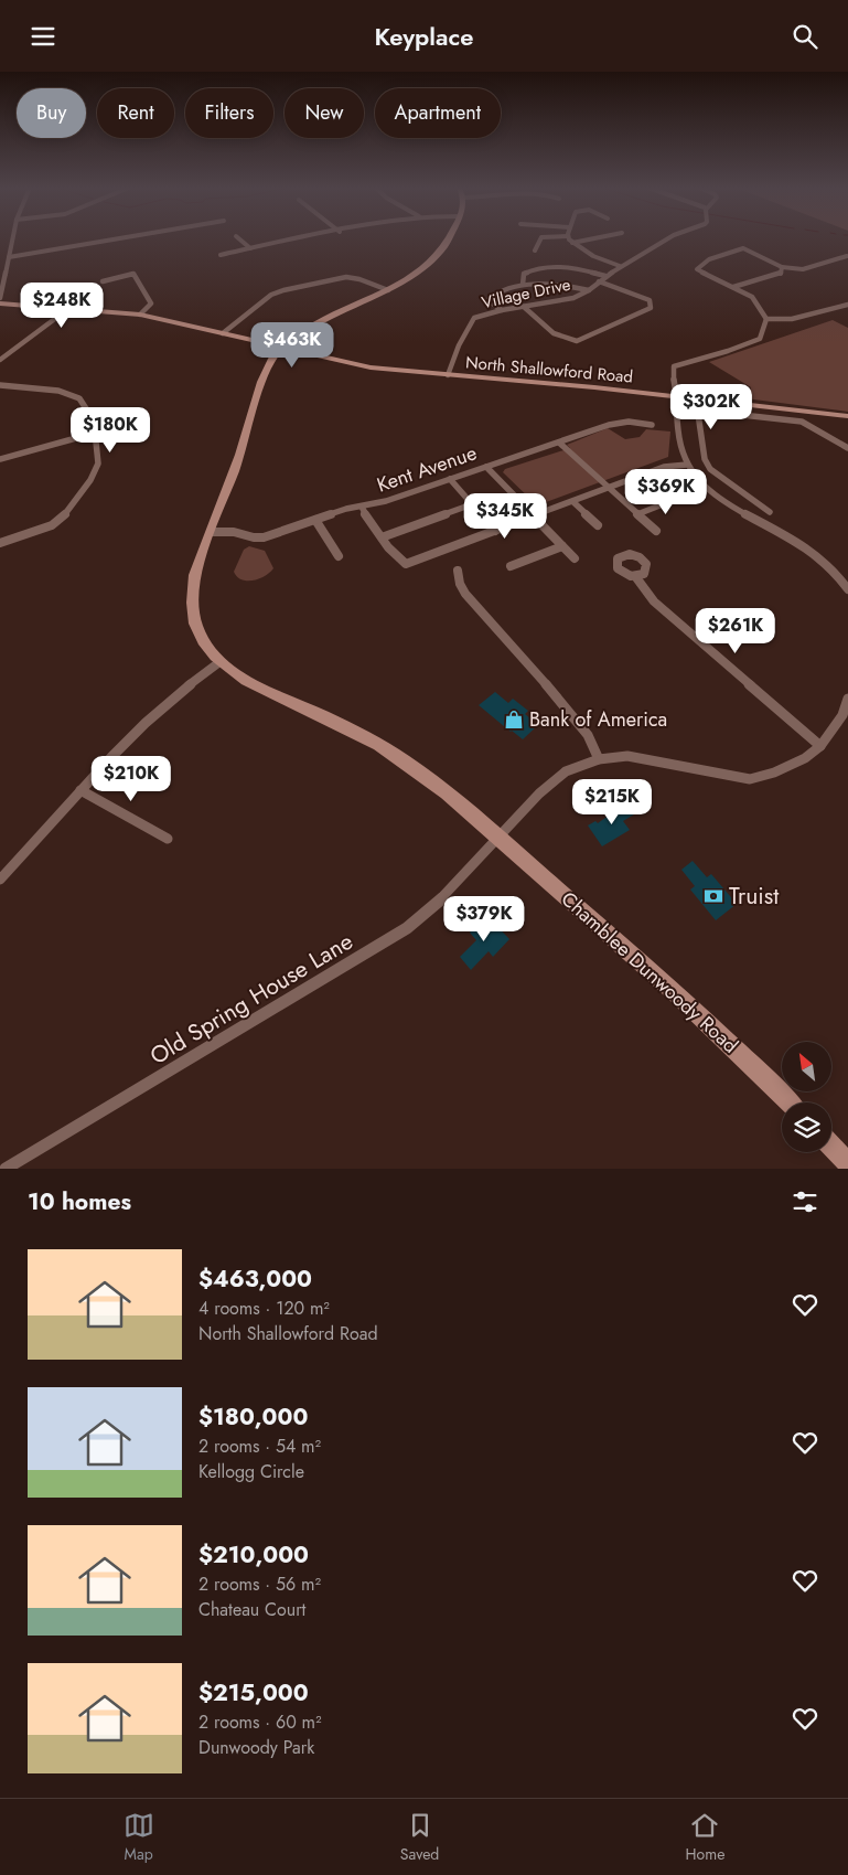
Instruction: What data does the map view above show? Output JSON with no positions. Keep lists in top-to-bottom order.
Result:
{
  "streets": {
    "street": [
      "Village Drive",
      "North Shallowford Road",
      "Kent Avenue",
      "Chamblee Dunwoody Road",
      "Old Spring House Lane"
    ]
  },
  "crossings": [
    ["Village Drive", "North Shallowford Road"],
    ["North Shallowford Road", "Chamblee Dunwoody Road"],
    ["Kent Avenue", "Chamblee Dunwoody Road"],
    ["Chamblee Dunwoody Road", "Old Spring House Lane"]
  ],
  "places": {
    "shop": ["Bank of America"],
    "bank": ["Truist"]
  },
  "north": "top left",
  "page": {
    "header": "Keyplace",
    "chip": [
      "Buy",
      "Rent",
      "Filters",
      "New",
      "Apartment"
    ],
    "price": [
      "$248K",
      "$463K",
      "$302K",
      "$180K",
      "$369K",
      "$345K",
      "$261K",
      "$210K",
      "$215K",
      "$379K"
    ],
    "heading": "10 homes",
    "list": [
      {
        "name": "$463,000",
        "note": "4 rooms · 120 m² · North Shallowford Road"
      },
      {
        "name": "$180,000",
        "note": "2 rooms · 54 m² · Kellogg Circle"
      },
      {
        "name": "$210,000",
        "note": "2 rooms · 56 m² · Chateau Court"
      },
      {
        "name": "$215,000",
        "note": "2 rooms · 60 m² · Dunwoody Park"
      }
    ],
    "tabs": ["Map", "Saved", "Home"]
  }
}
